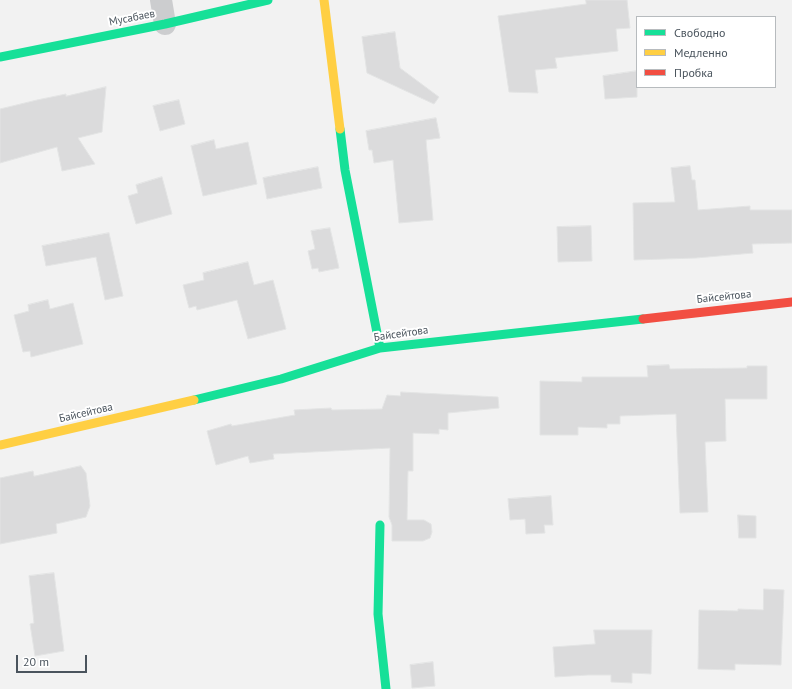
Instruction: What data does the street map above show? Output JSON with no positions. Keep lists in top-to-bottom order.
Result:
{
  "streets": {
    "street": ["Мусабаев", "Байсейтова"]
  },
  "legend": ["Свободно", "Медленно", "Пробка"],
  "scale_bar": "20 m"
}
